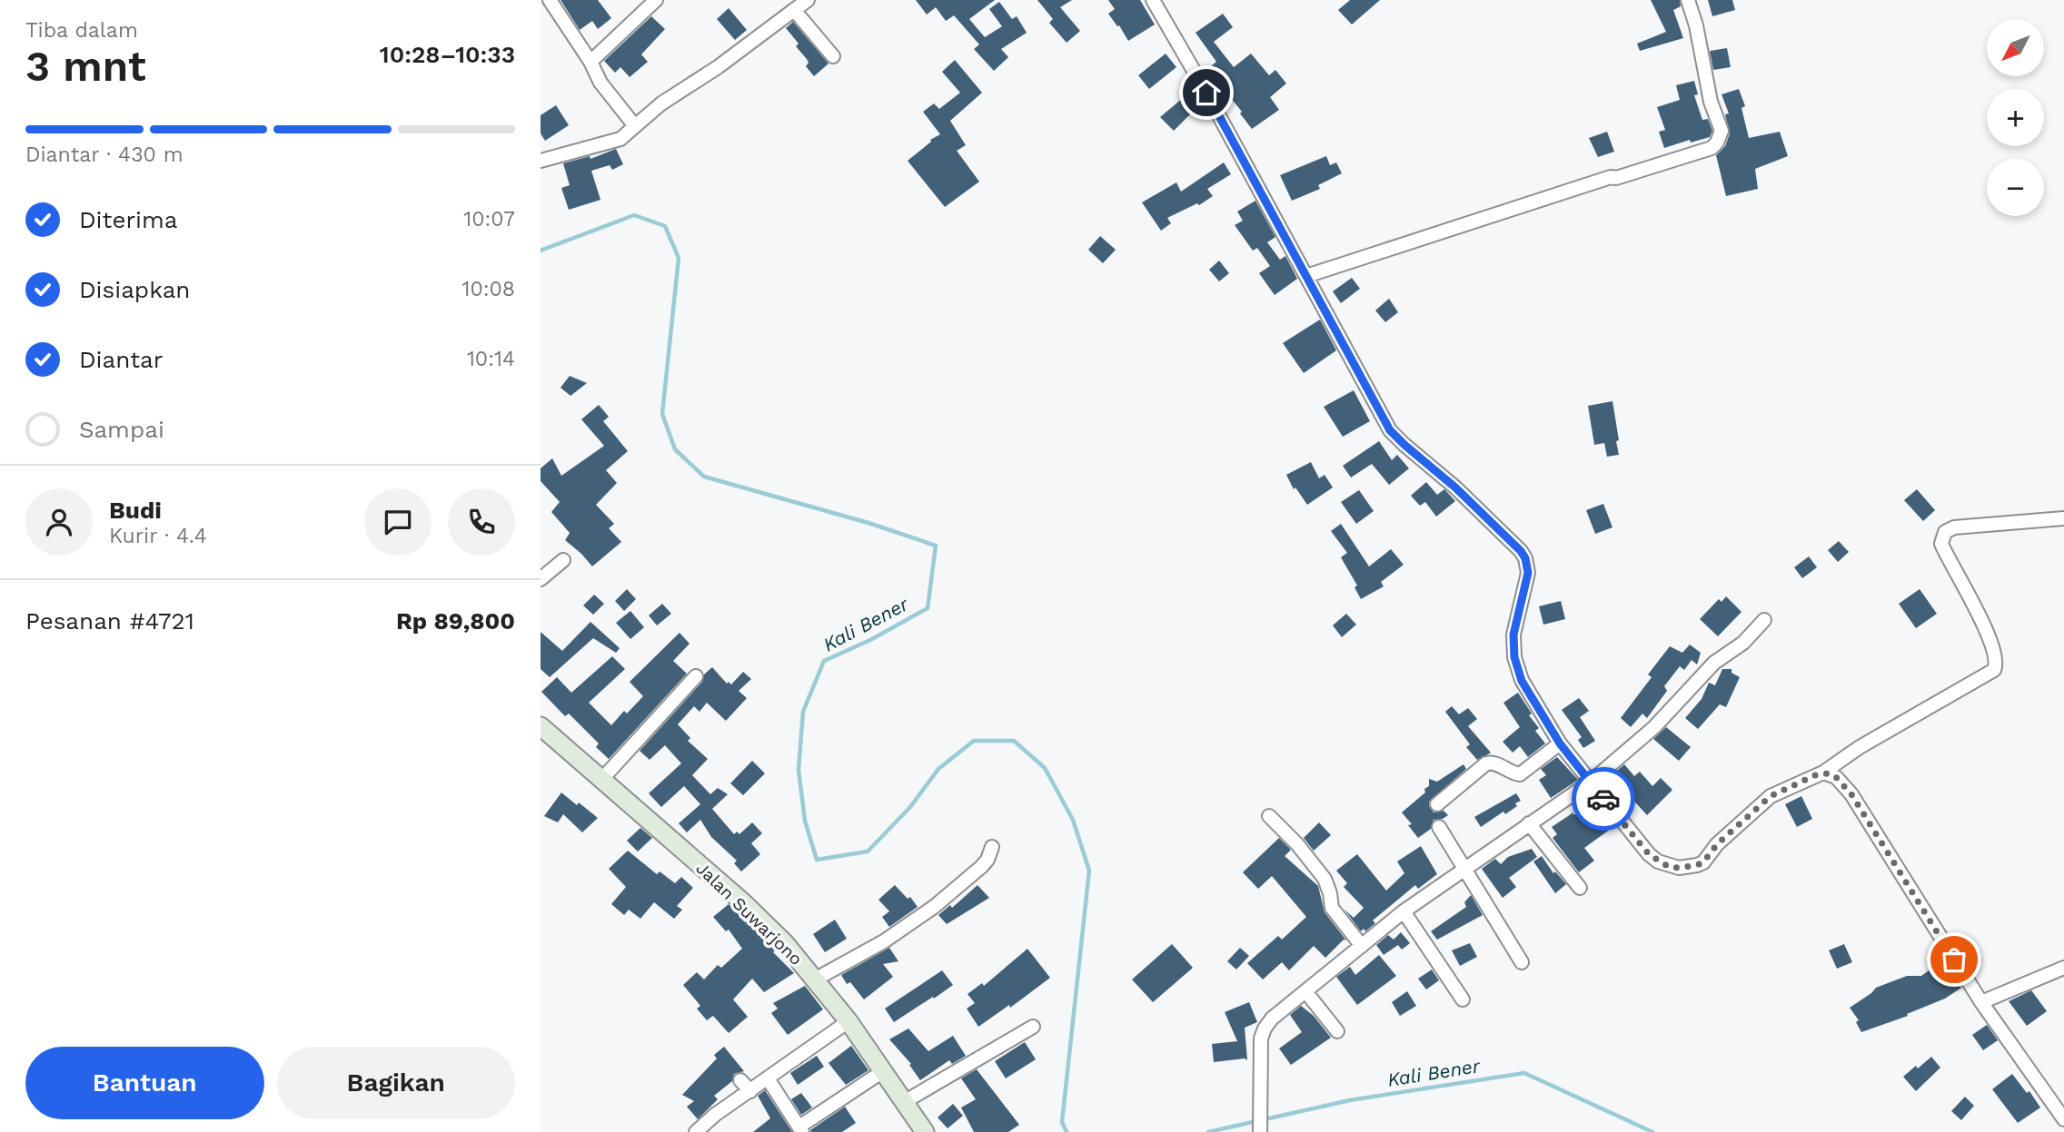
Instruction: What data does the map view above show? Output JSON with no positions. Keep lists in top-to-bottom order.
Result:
{
  "streets": {
    "street": ["Jalan Suwarjono"]
  },
  "water": ["Kali Bener"],
  "north": "bottom left",
  "page": {
    "heading": ["3 mnt", "Tiba dalam", "10:28–10:33"],
    "panel": [
      "Budi",
      "Kurir · 4.4",
      "Pesanan #4721",
      "Rp 89,800"
    ],
    "map_buttons": ["+", "−"],
    "bar": "Diantar · 430 m",
    "list": [
      ["Diterima", "10:07"],
      ["Disiapkan", "10:08"],
      ["Diantar", "10:14"],
      "Sampai"
    ],
    "buttons": ["Bantuan", "Bagikan"]
  }
}
